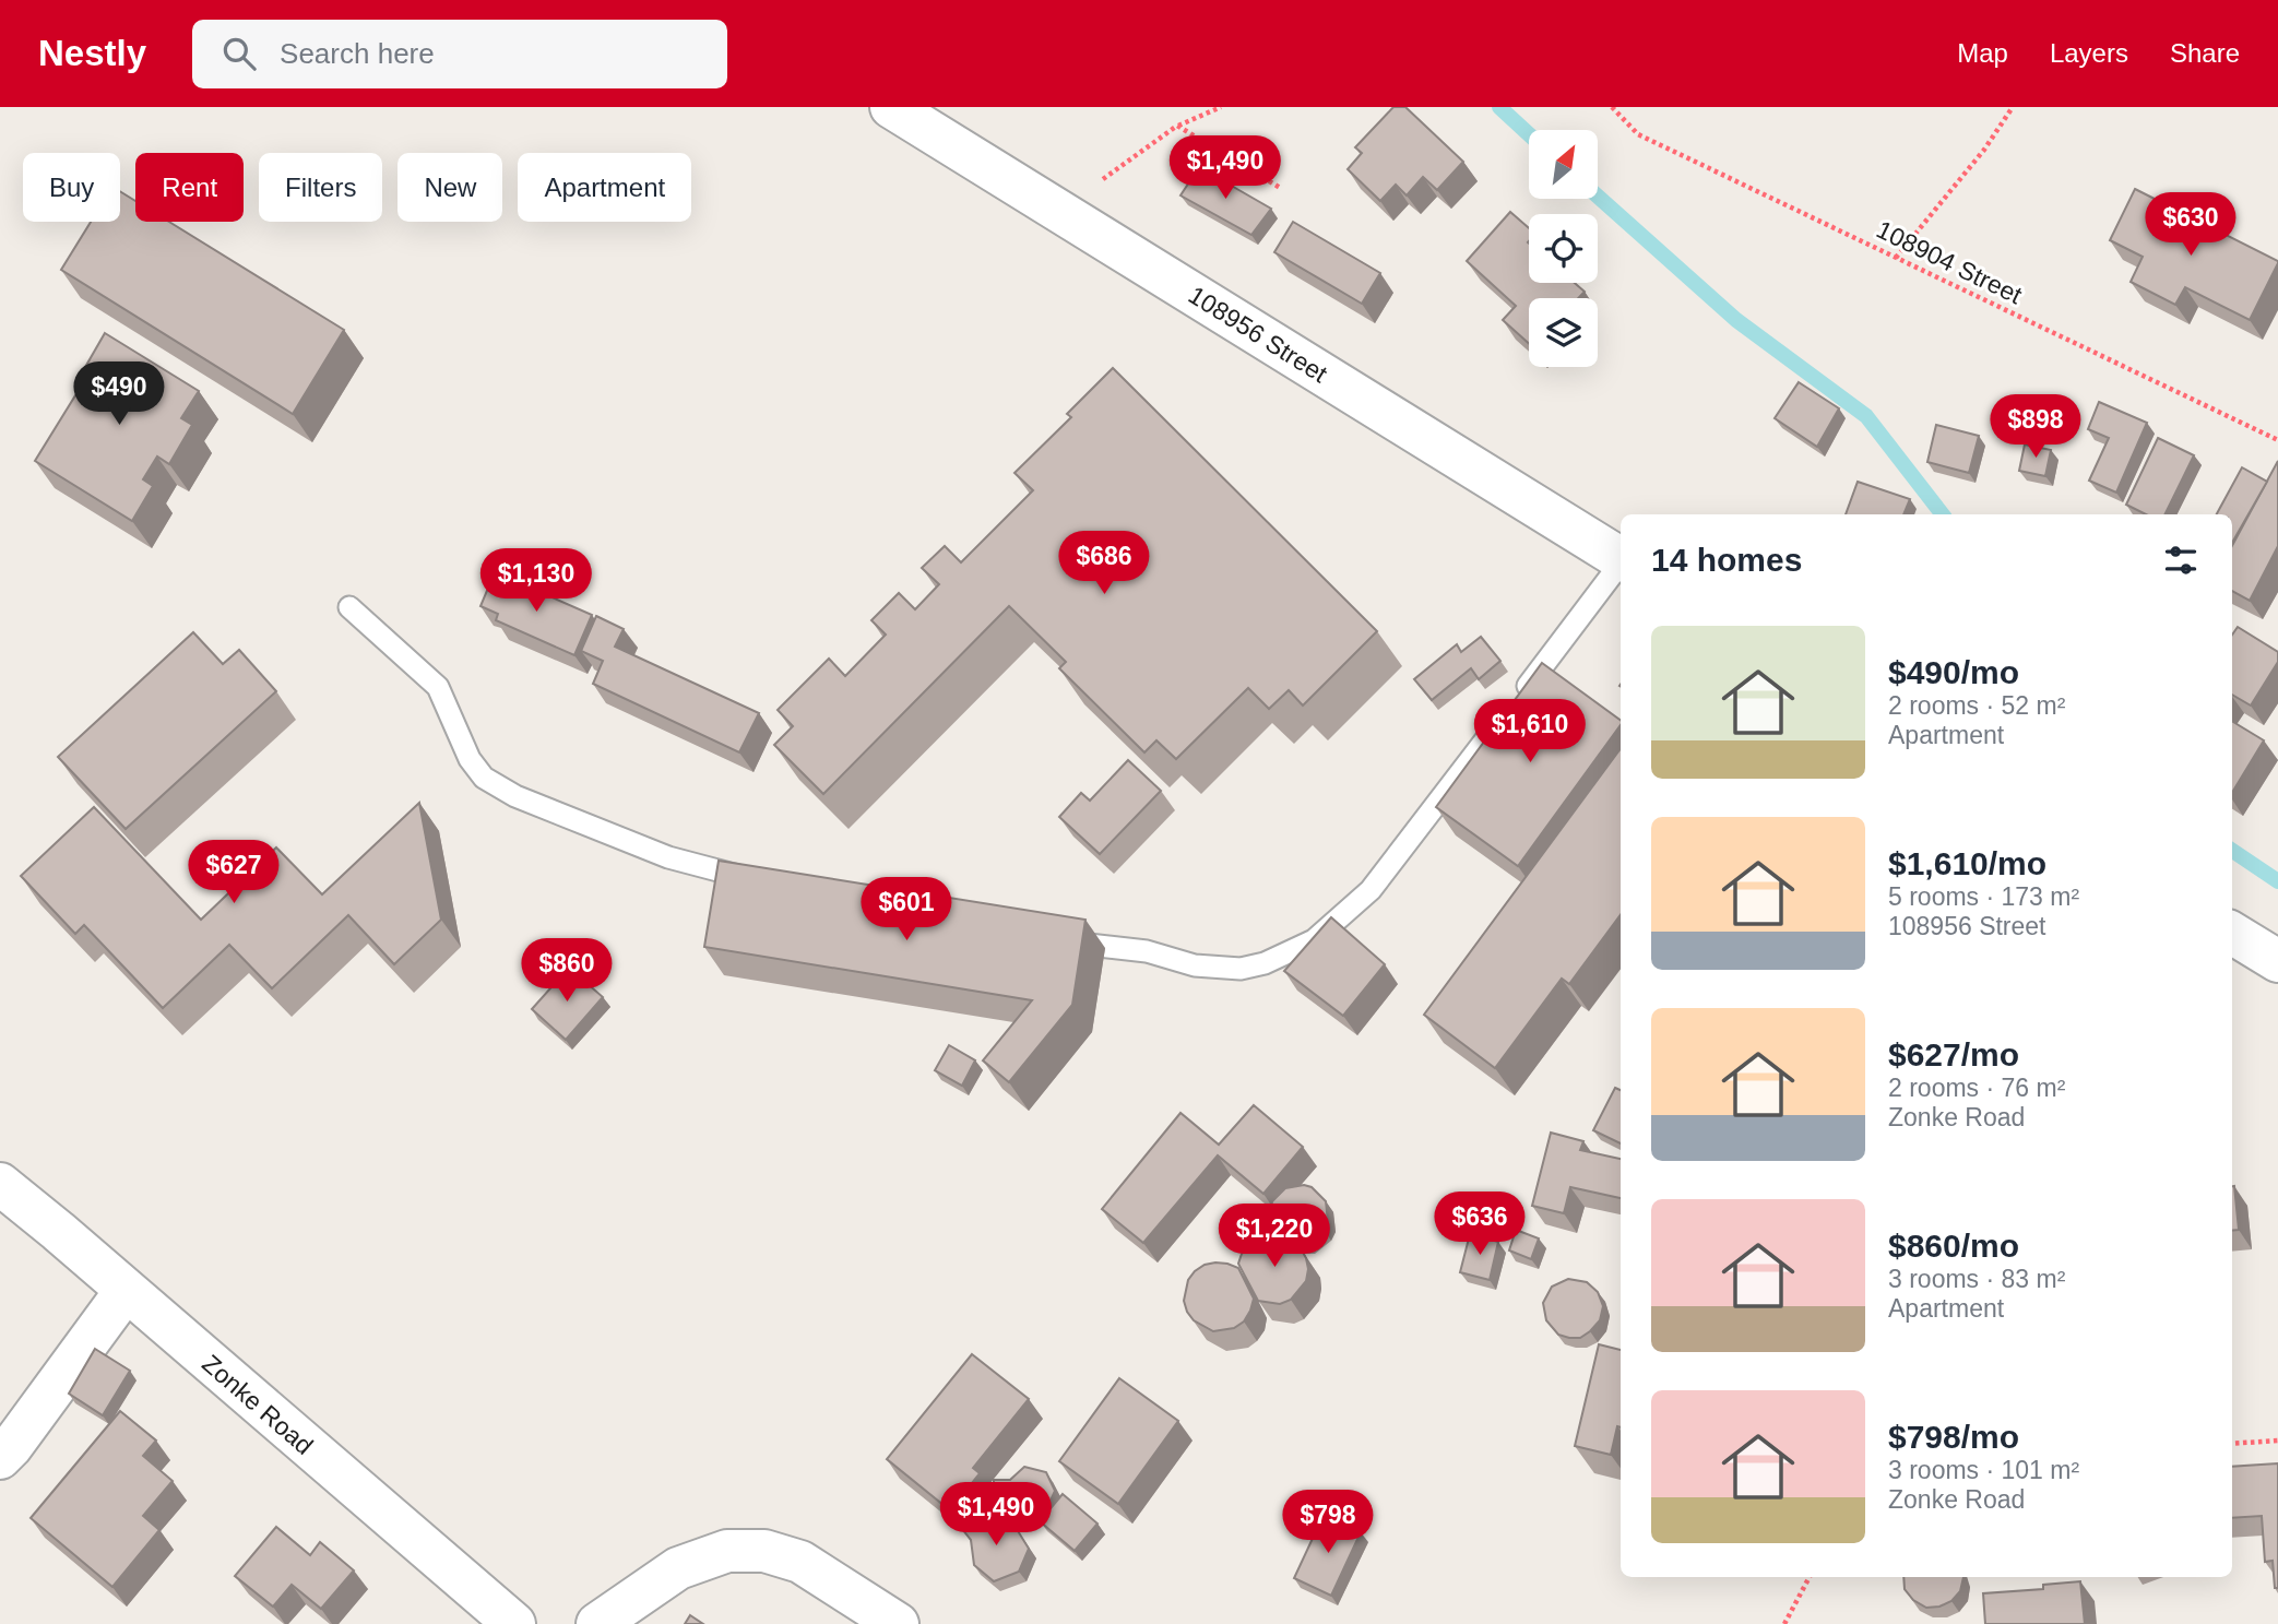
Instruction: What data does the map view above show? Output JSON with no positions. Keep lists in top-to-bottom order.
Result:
{
  "streets": {
    "street": ["108956 Street", "Zonke Road"],
    "path": ["108904 Street"]
  },
  "north": "top right",
  "page": {
    "header": "Nestly",
    "search": "Search here",
    "nav": ["Map", "Layers", "Share"],
    "price": [
      "$1,490",
      "$630",
      "$490",
      "$898",
      "$686",
      "$1,130",
      "$1,610",
      "$627",
      "$601",
      "$860",
      "$636",
      "$1,220",
      "$1,490",
      "$798"
    ],
    "chip": [
      "Buy",
      "Rent",
      "Filters",
      "New",
      "Apartment"
    ],
    "heading": "14 homes",
    "list": [
      {
        "name": "$490/mo",
        "note": "2 rooms · 52 m² · Apartment"
      },
      {
        "name": "$1,610/mo",
        "note": "5 rooms · 173 m² · 108956 Street"
      },
      {
        "name": "$627/mo",
        "note": "2 rooms · 76 m² · Zonke Road"
      },
      {
        "name": "$860/mo",
        "note": "3 rooms · 83 m² · Apartment"
      },
      {
        "name": "$798/mo",
        "note": "3 rooms · 101 m² · Zonke Road"
      }
    ]
  }
}
